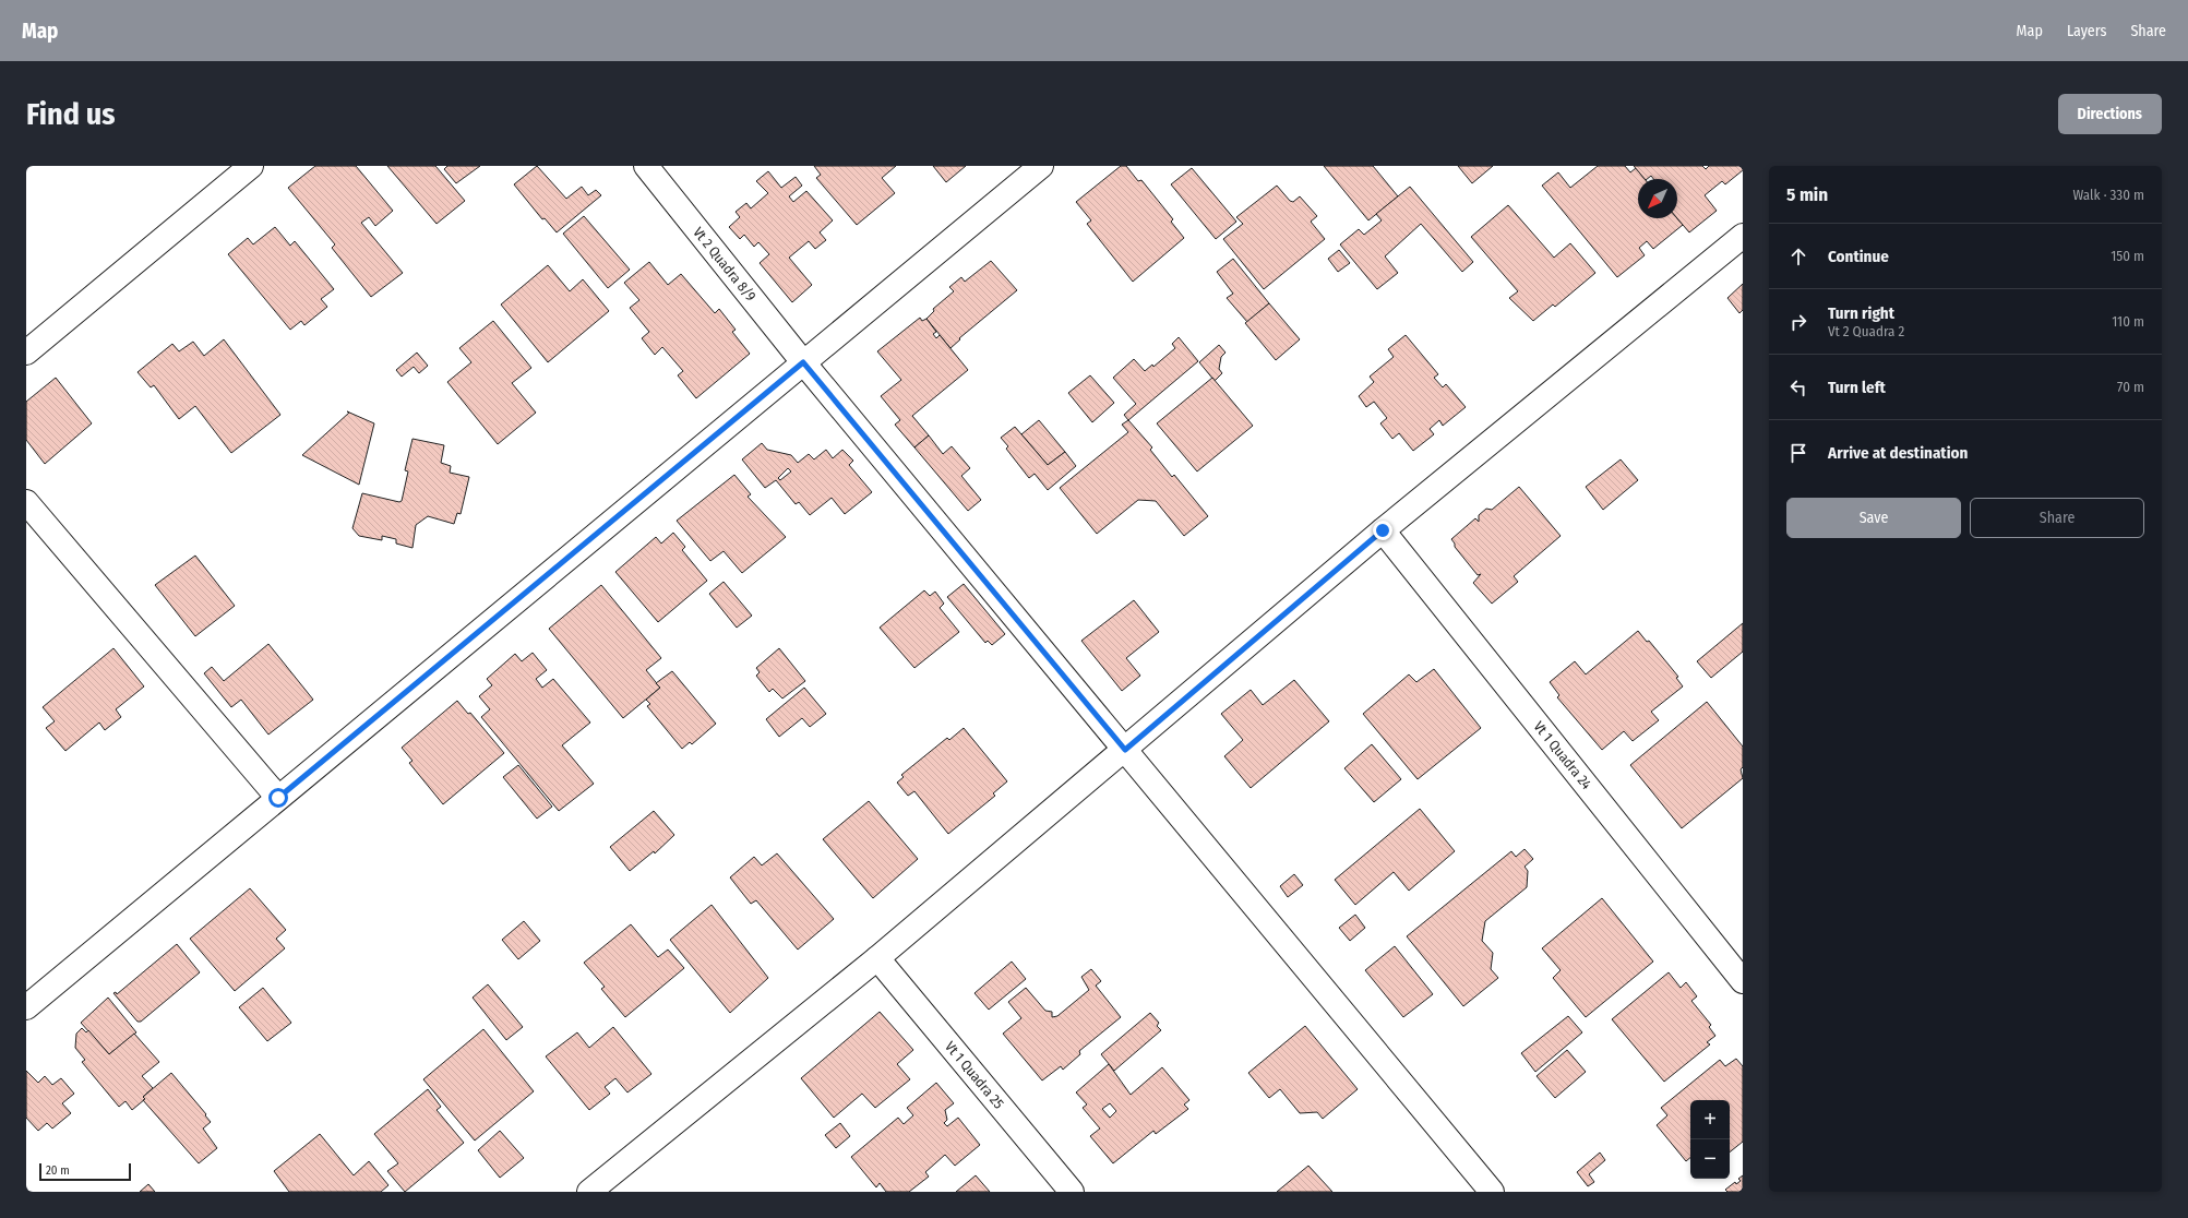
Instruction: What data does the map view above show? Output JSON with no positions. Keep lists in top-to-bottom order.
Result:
{
  "streets": {
    "street": ["Vt 2 Quadra 8/9", "Vt 1 Quadra 24", "Vt 1 Quadra 25"]
  },
  "scale_bar": "20 m",
  "north": "bottom left",
  "page": {
    "header": "Map",
    "nav": ["Map", "Layers", "Share"],
    "buttons": [
      "Directions",
      ["Save", "Share"]
    ],
    "title": "Find us",
    "heading": ["5 min", "Walk · 330 m"],
    "list": [
      ["Continue", "150 m"],
      ["Turn right", "Vt 2 Quadra 2", "110 m"],
      ["Turn left", "70 m"],
      "Arrive at destination"
    ],
    "map_buttons": ["+", "−"],
    "scale": "20 m"
  }
}
